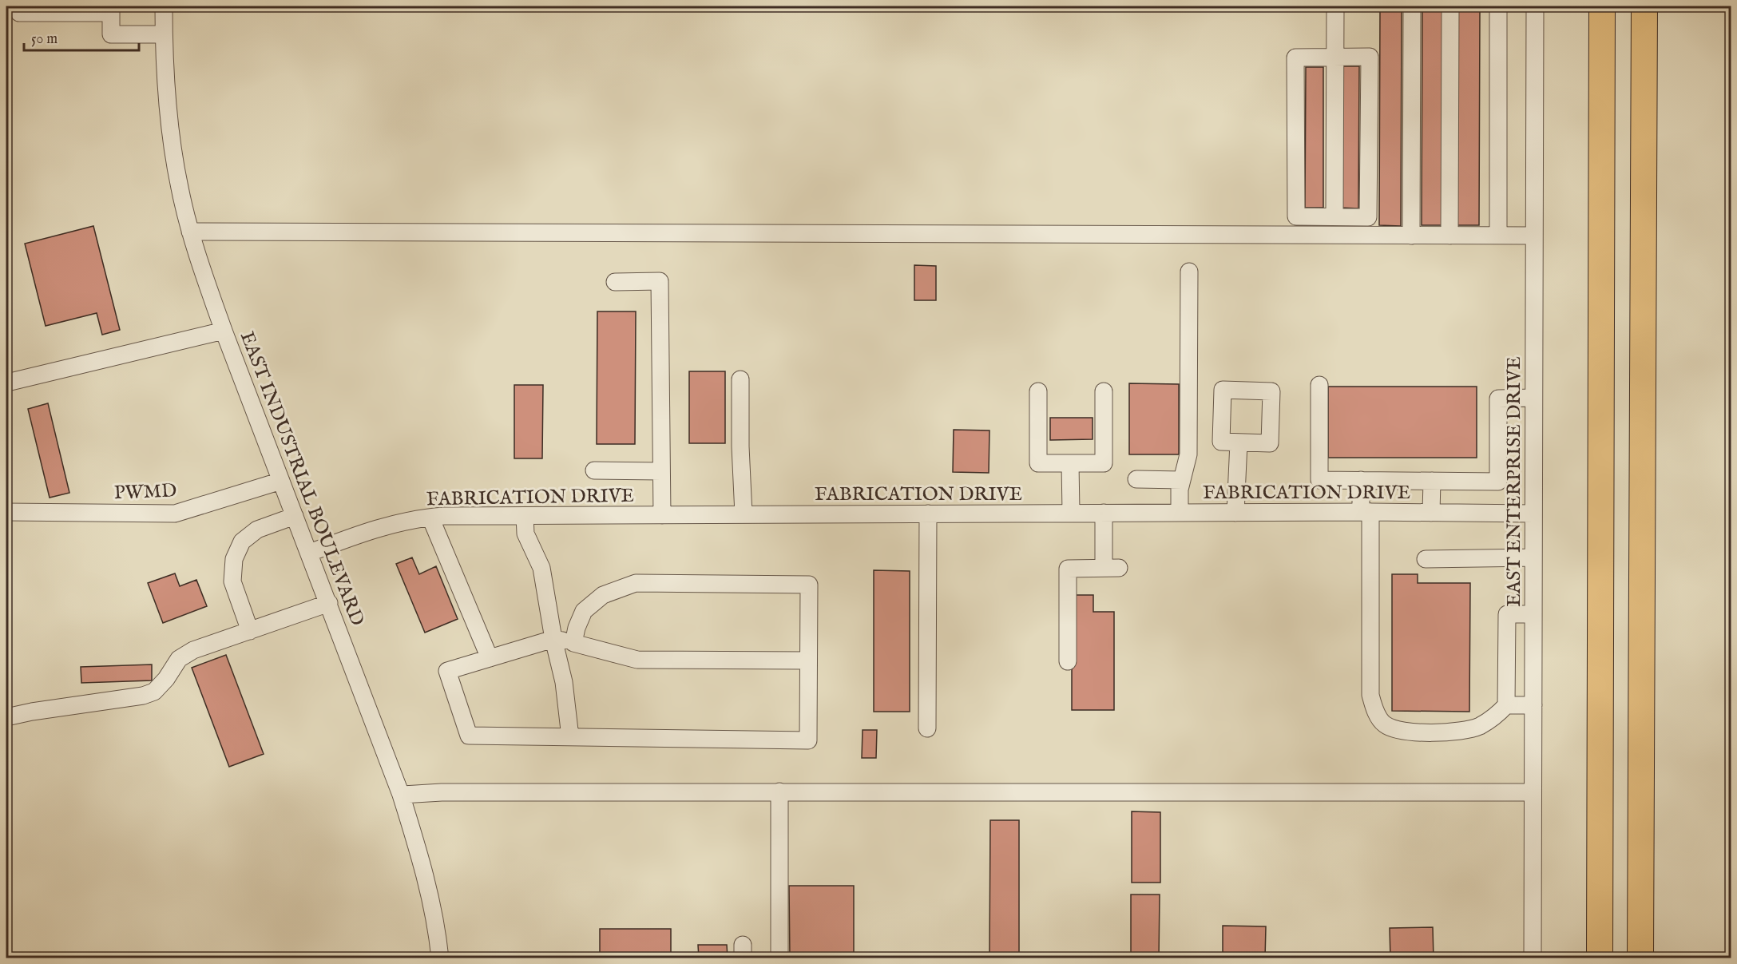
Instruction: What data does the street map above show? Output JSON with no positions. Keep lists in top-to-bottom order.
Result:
{
  "streets": {
    "street": [
      "EAST INDUSTRIAL BOULEVARD",
      "EAST ENTERPRISE DRIVE",
      "PWMD",
      "FABRICATION DRIVE"
    ]
  },
  "crossings": [
    ["EAST INDUSTRIAL BOULEVARD", "PWMD"],
    ["EAST INDUSTRIAL BOULEVARD", "FABRICATION DRIVE"],
    ["EAST ENTERPRISE DRIVE", "FABRICATION DRIVE"]
  ],
  "scale_bar": "50 m"
}
